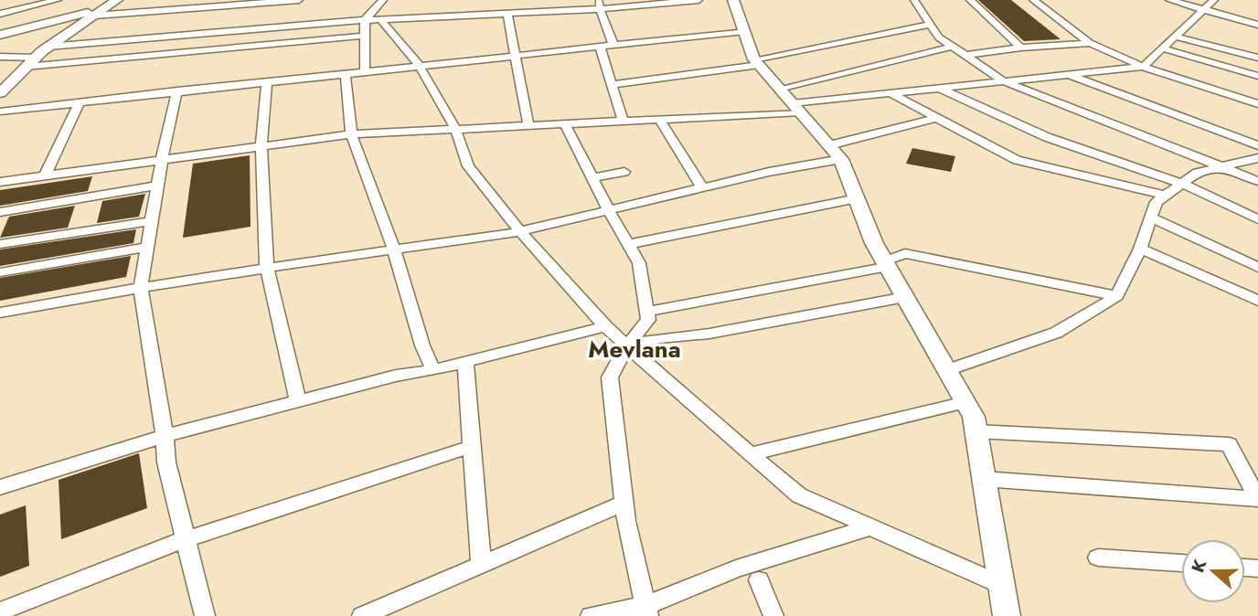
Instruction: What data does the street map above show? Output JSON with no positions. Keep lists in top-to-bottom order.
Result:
{
  "districts": ["Mevlana"],
  "north": "left"
}
